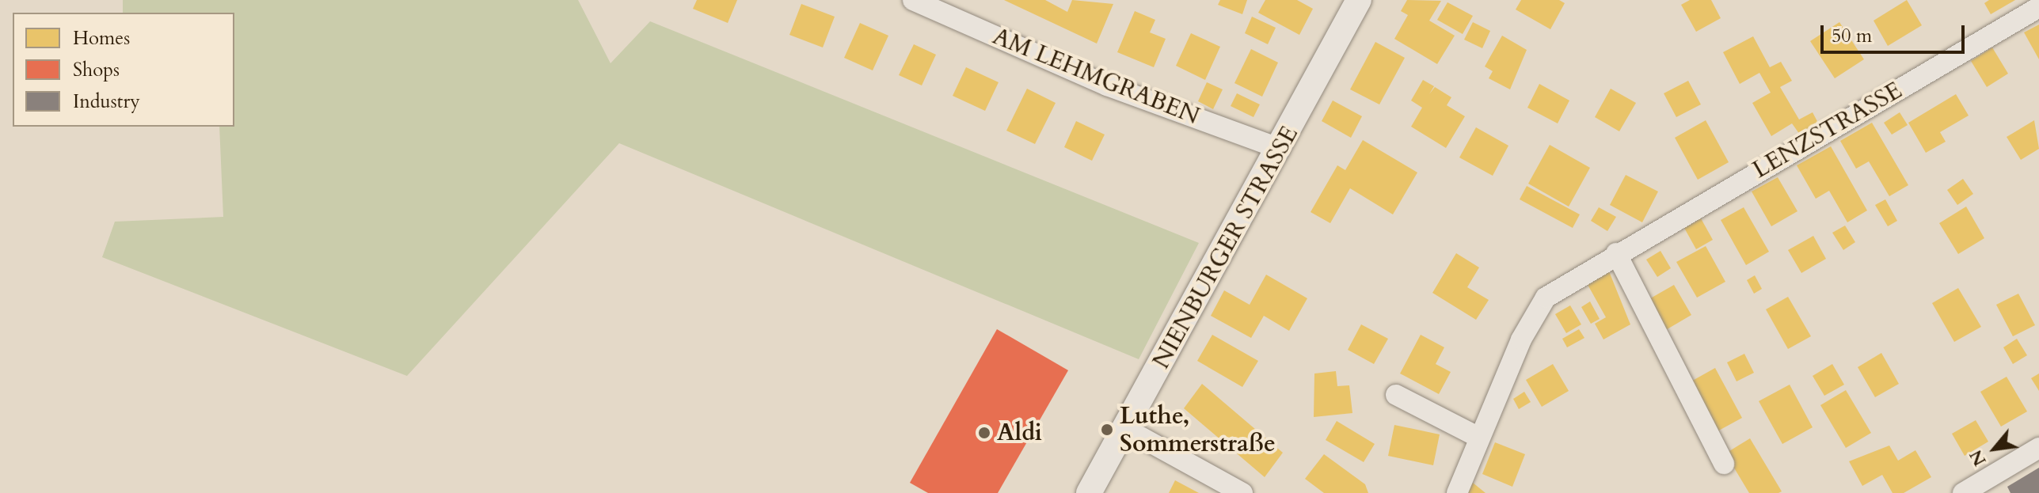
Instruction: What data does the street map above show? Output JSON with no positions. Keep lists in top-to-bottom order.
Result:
{
  "streets": {
    "street": ["AM LEHMGRABEN", "LENZSTRASSE", "NIENBURGER STRASSE"]
  },
  "crossings": [
    ["AM LEHMGRABEN", "NIENBURGER STRASSE"]
  ],
  "places": ["Luthe, Sommerstraße", "Aldi"],
  "legend": ["Homes", "Shops", "Industry"],
  "scale_bar": "50 m",
  "north": "bottom left"
}
